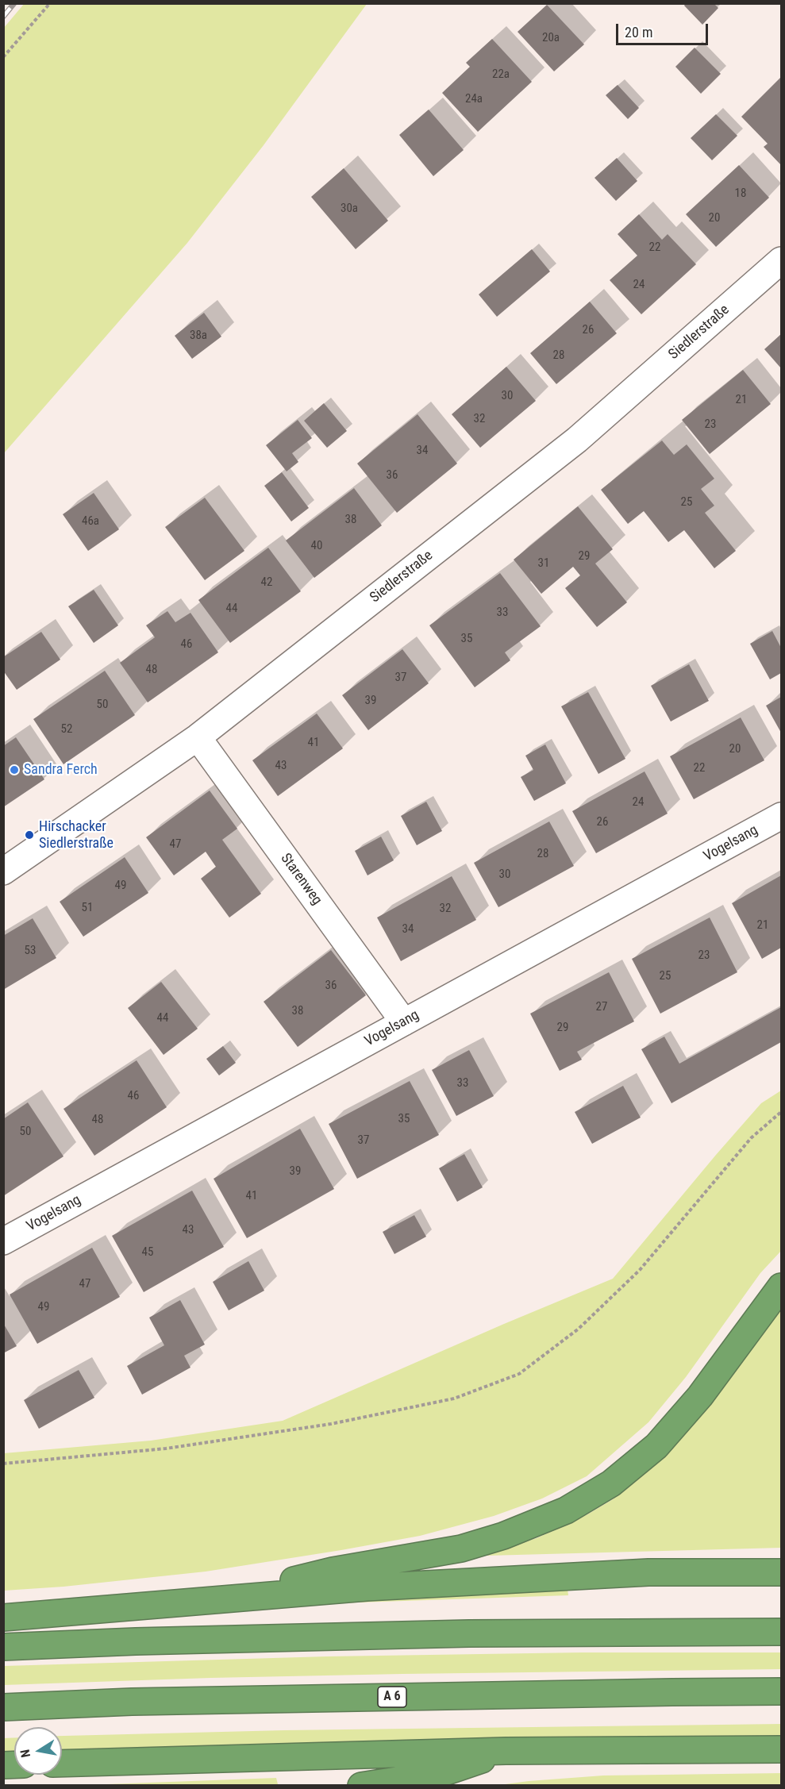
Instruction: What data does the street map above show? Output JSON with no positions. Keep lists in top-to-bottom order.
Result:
{
  "streets": {
    "highway": ["A 6"],
    "street": ["Siedlerstraße", "Vogelsang", "Starenweg"]
  },
  "crossings": [
    ["Siedlerstraße", "Starenweg"],
    ["Vogelsang", "Starenweg"]
  ],
  "places": ["Sandra Ferch", "Hirschacker Siedlerstraße"],
  "house_numbers": [
    "20a",
    "22a",
    "24a",
    "18",
    "30a",
    "20",
    "22",
    "24",
    "26",
    "38a",
    "28",
    "30",
    "21",
    "32",
    "23",
    "34",
    "36",
    "25",
    "38",
    "46a",
    "40",
    "29",
    "31",
    "42",
    "44",
    "33",
    "35",
    "46",
    "48",
    "37",
    "39",
    "50",
    "52",
    "41",
    "20",
    "43",
    "22",
    "24",
    "26",
    "47",
    "28",
    "30",
    "49",
    "51",
    "32",
    "21",
    "34",
    "53",
    "23",
    "25",
    "36",
    "27",
    "38",
    "44",
    "29",
    "33",
    "46",
    "35",
    "48",
    "50",
    "37",
    "39",
    "41",
    "43",
    "45",
    "47",
    "49"
  ],
  "scale_bar": "20 m",
  "north": "left"
}
